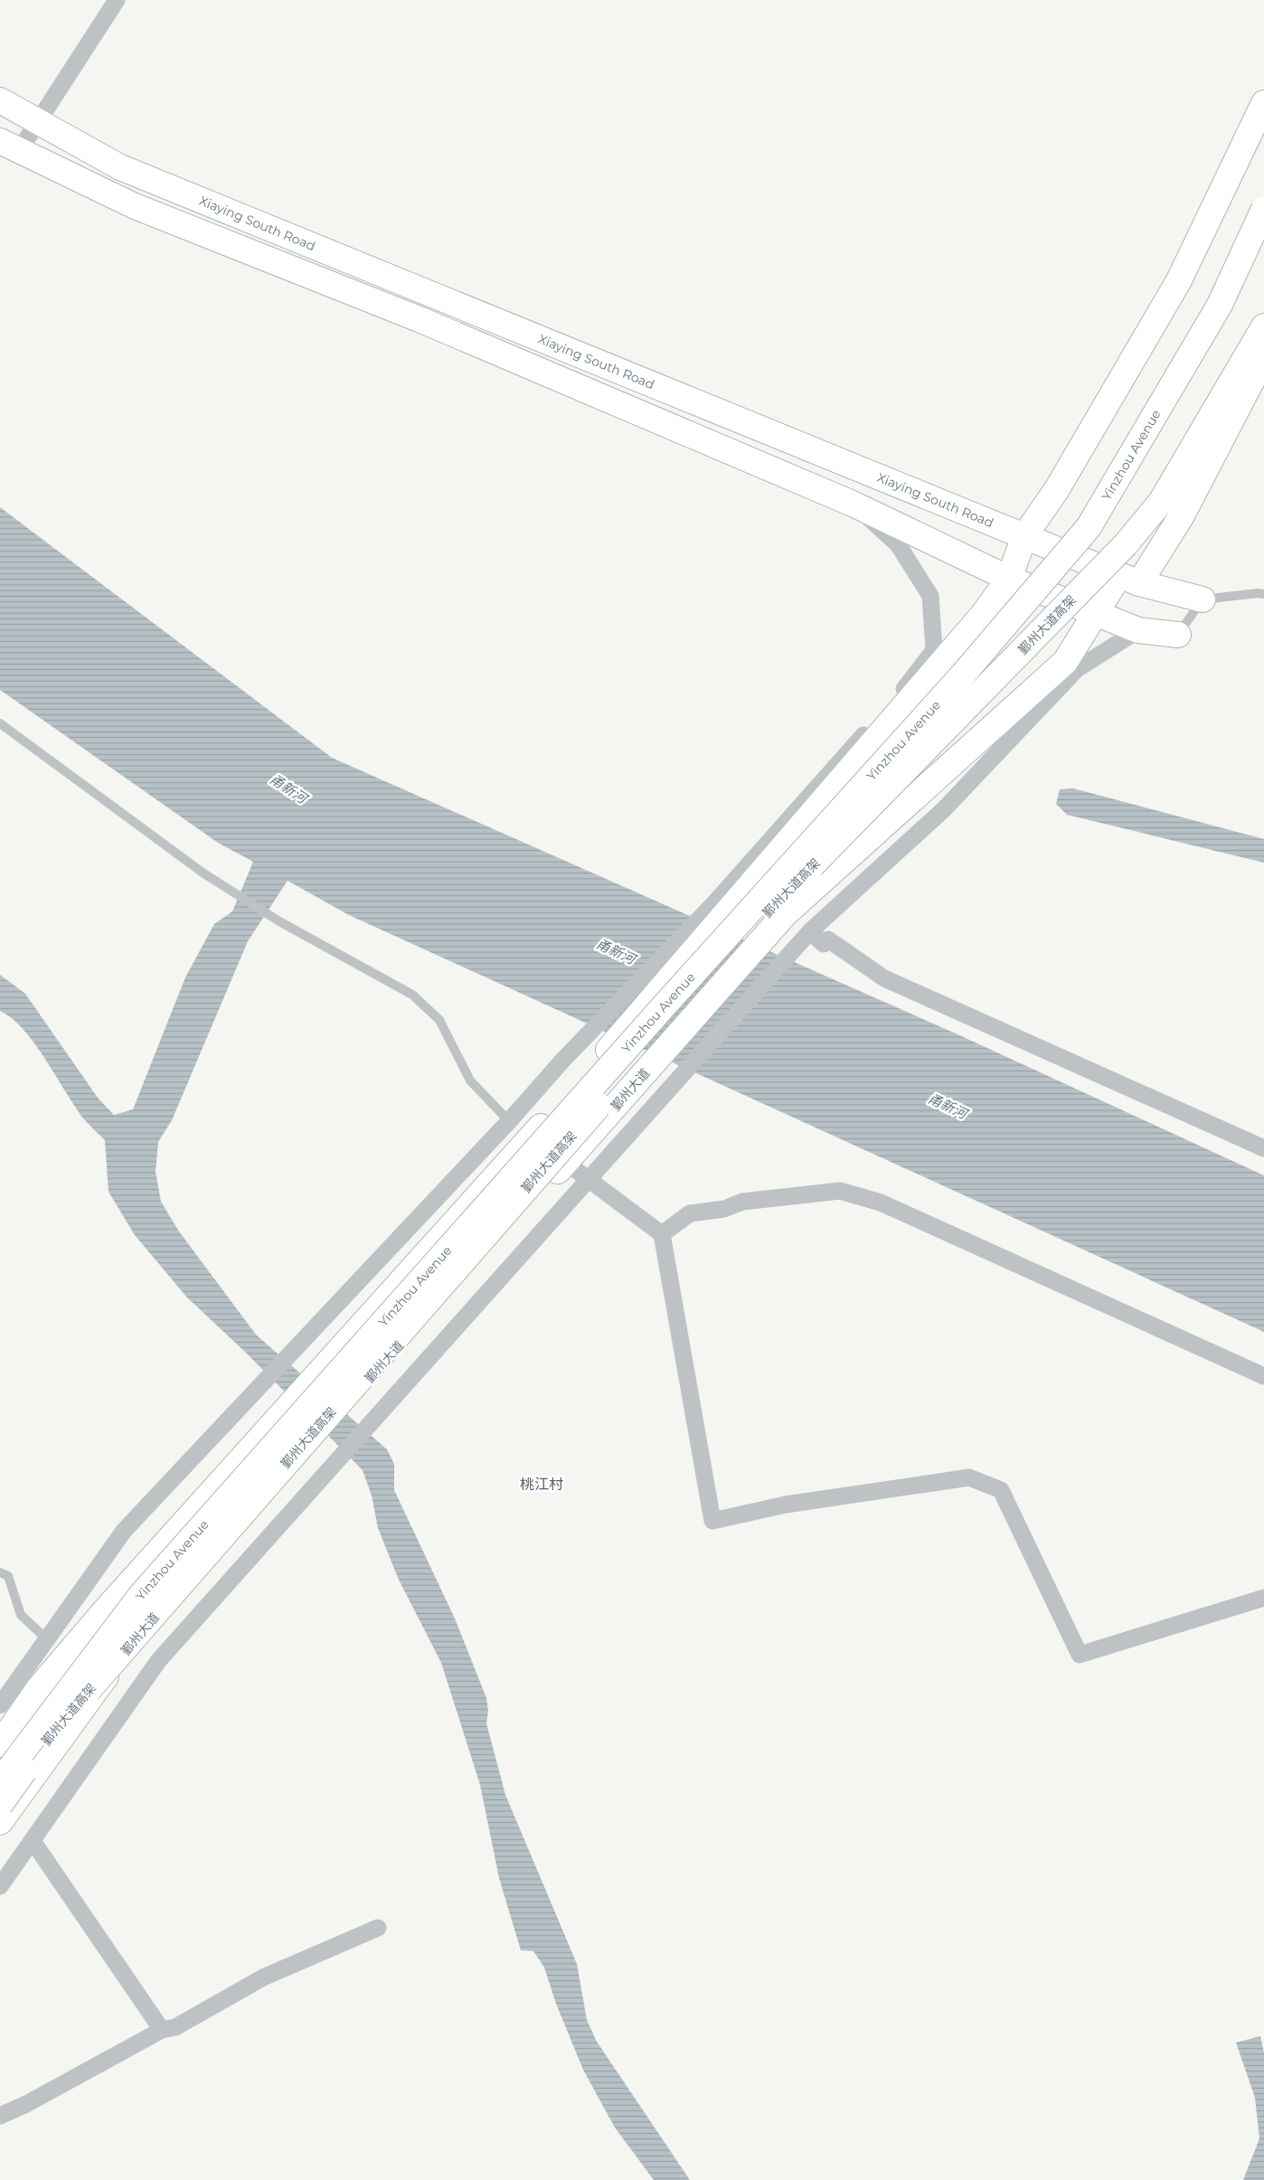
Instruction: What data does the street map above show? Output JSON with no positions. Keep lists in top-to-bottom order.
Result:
{
  "streets": {
    "main road": [
      "Xiaying South Road",
      "Yinzhou Avenue",
      "鄞州大道高架",
      "鄞州大道"
    ]
  },
  "crossings": [
    ["Xiaying South Road", "Yinzhou Avenue"]
  ],
  "districts": ["桃江村"],
  "water": ["甬新河"]
}
